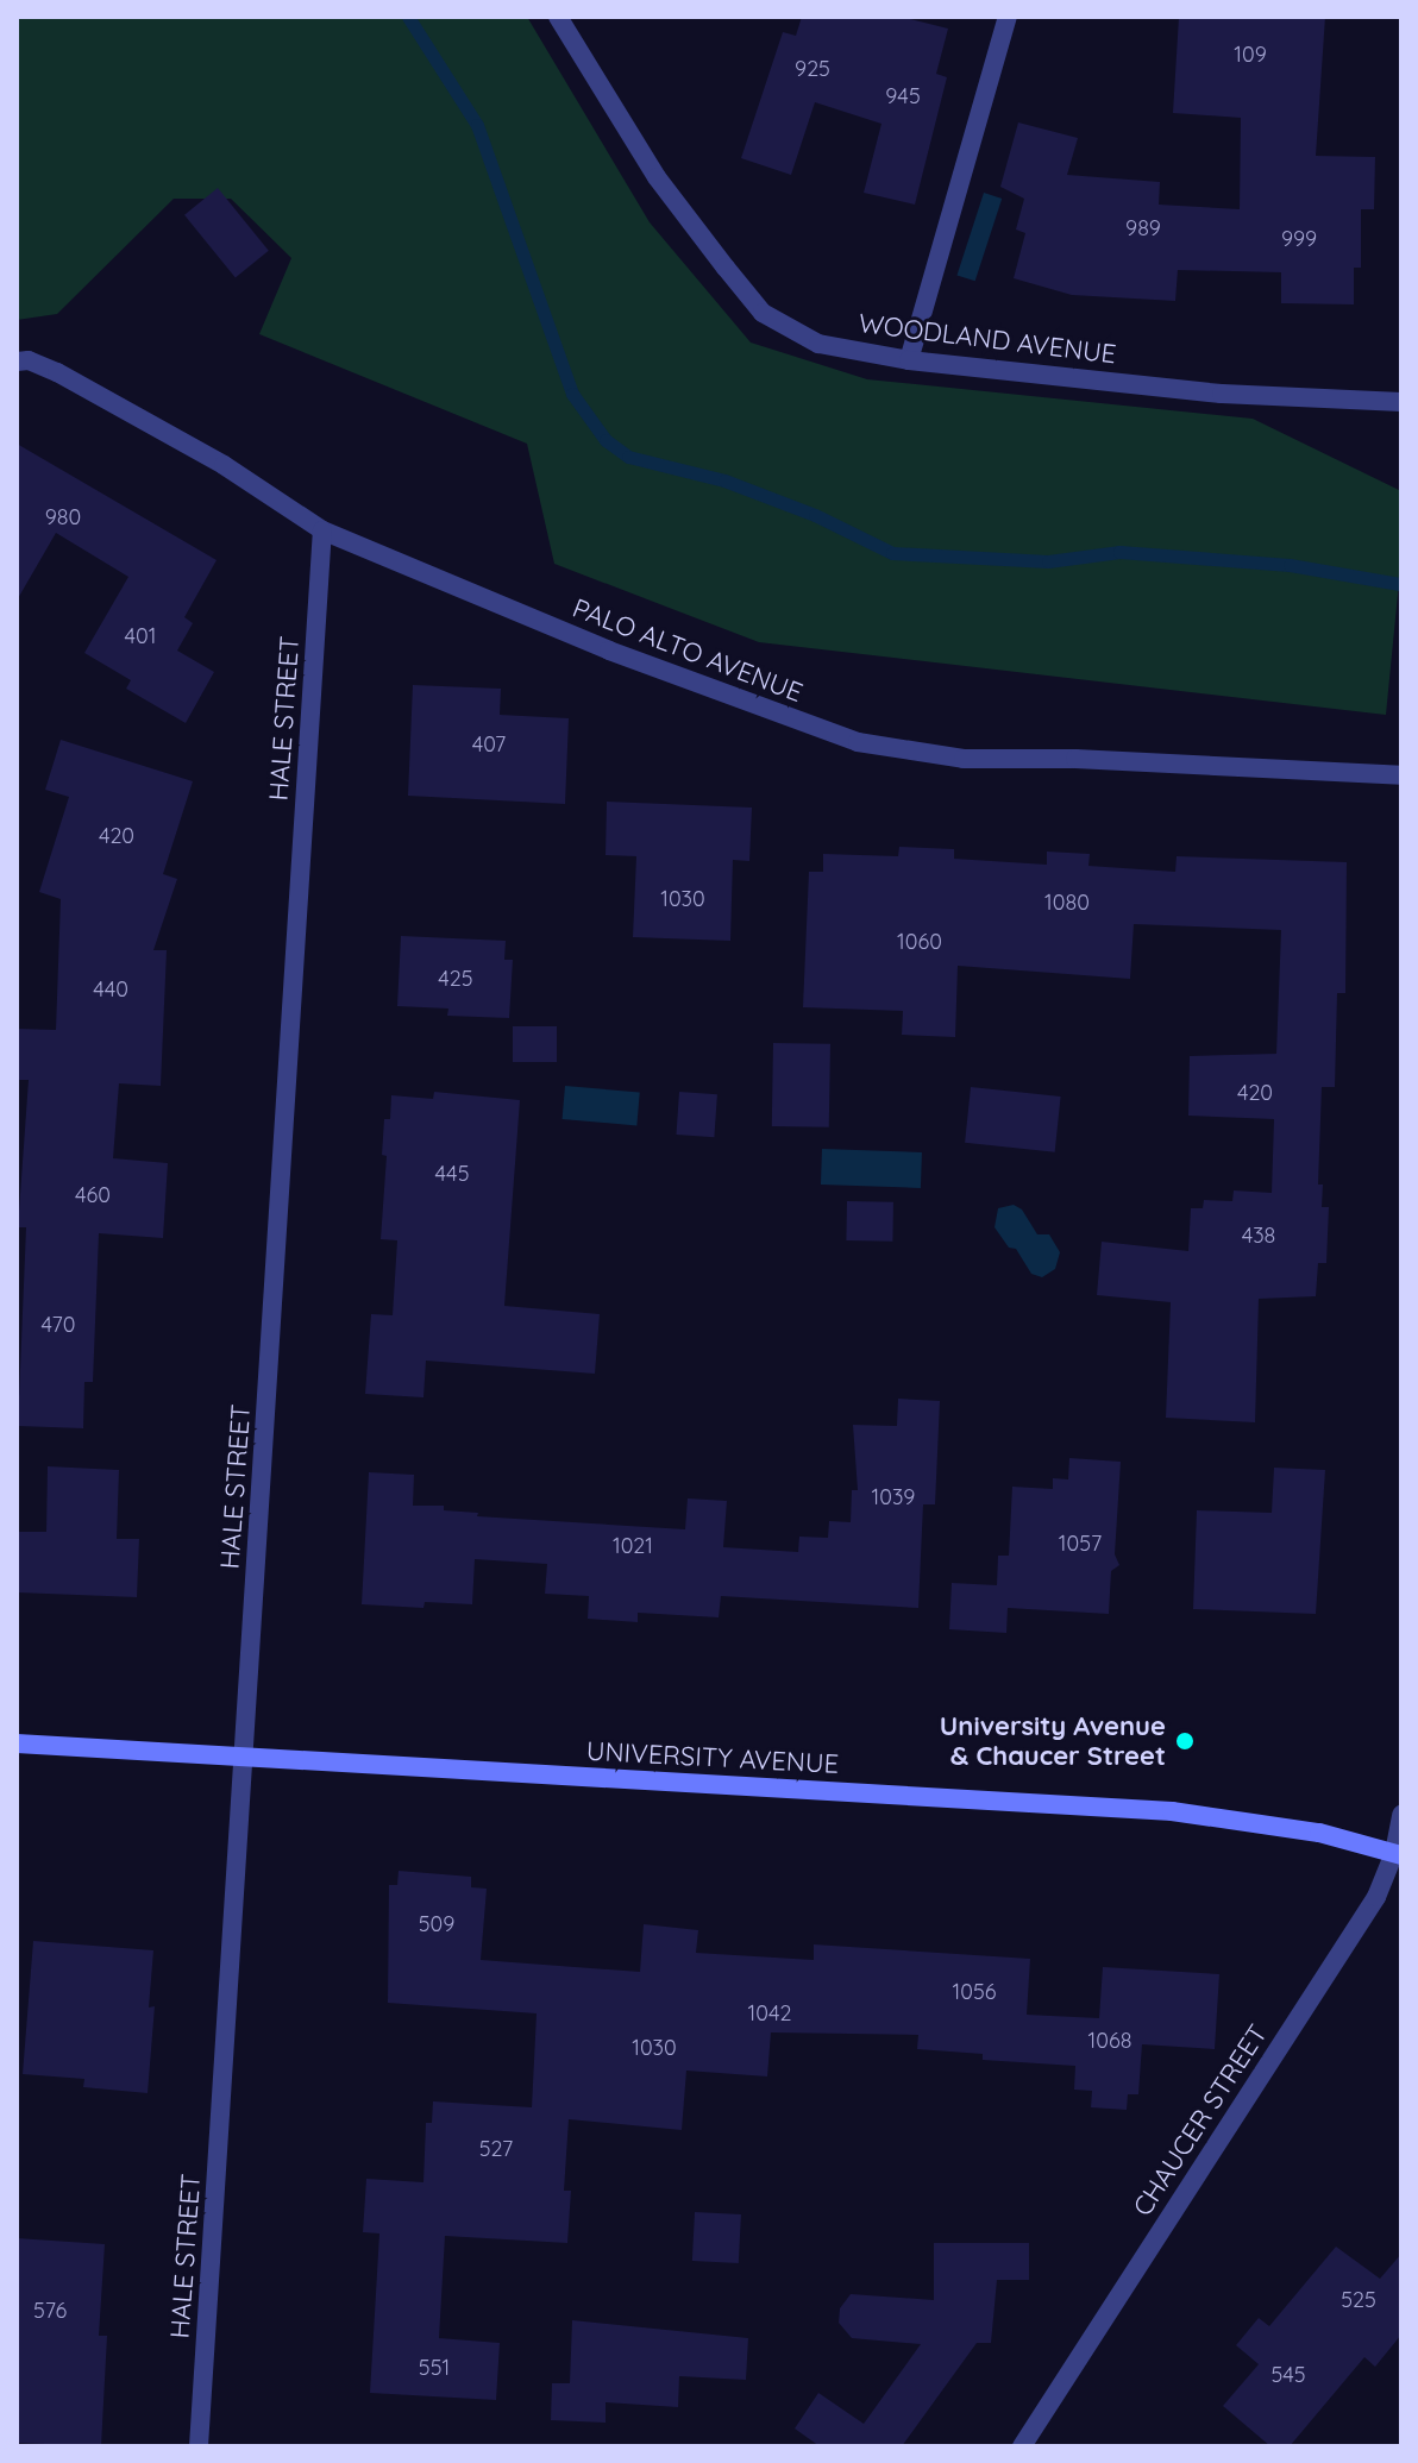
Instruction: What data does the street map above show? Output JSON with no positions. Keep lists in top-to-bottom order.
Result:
{
  "streets": {
    "main road": ["UNIVERSITY AVENUE"],
    "street": [
      "WOODLAND AVENUE",
      "PALO ALTO AVENUE",
      "HALE STREET",
      "CHAUCER STREET"
    ]
  },
  "crossings": [
    ["PALO ALTO AVENUE", "HALE STREET"],
    ["HALE STREET", "UNIVERSITY AVENUE"],
    ["UNIVERSITY AVENUE", "CHAUCER STREET"]
  ],
  "places": ["University Avenue & Chaucer Street"],
  "house_numbers": [
    "109",
    "925",
    "945",
    "989",
    "999",
    "980",
    "401",
    "407",
    "420",
    "1030",
    "1080",
    "1060",
    "425",
    "440",
    "420",
    "445",
    "460",
    "438",
    "470",
    "1039",
    "1057",
    "1021",
    "509",
    "1056",
    "1042",
    "1068",
    "1030",
    "527",
    "525",
    "576",
    "551",
    "545"
  ]
}
